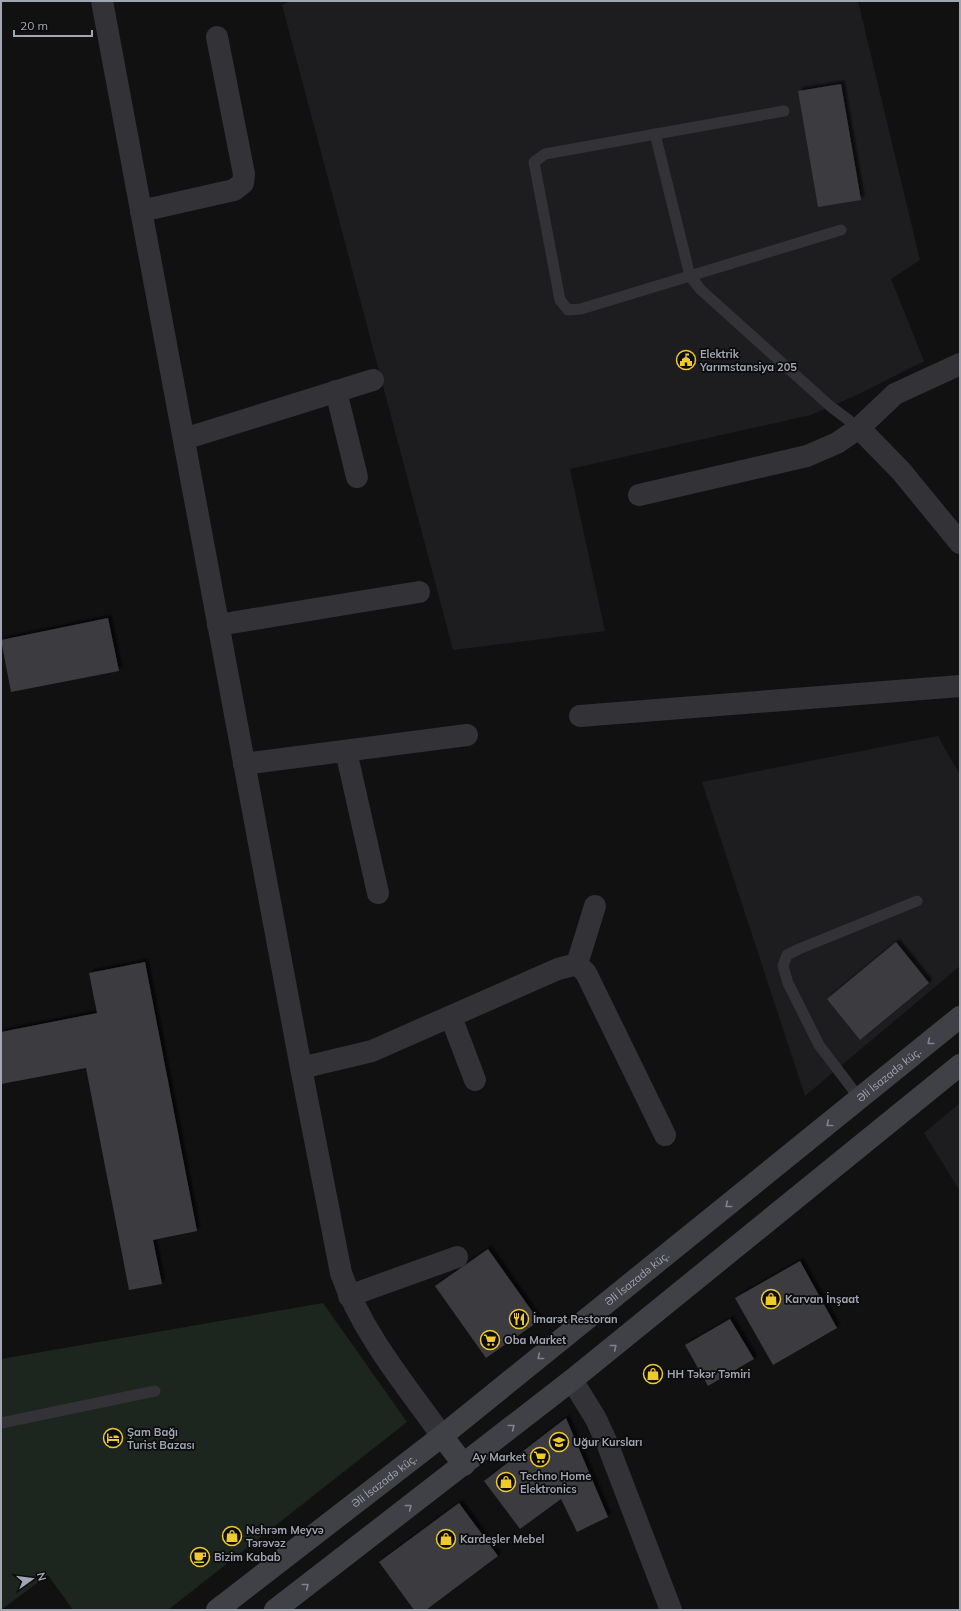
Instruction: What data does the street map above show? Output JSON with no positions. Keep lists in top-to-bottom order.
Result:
{
  "streets": {
    "main road": ["Əli İsazadə küç."]
  },
  "places": {
    "public building": ["Elektrik Yarımstansiya 205"],
    "shop": [
      "Karvan İnşaat",
      "HH Təkər Təmiri",
      "Techno Home Elektronics",
      "Nehrəm Meyvə Tərəvəz",
      "Kardeşler Mebel"
    ],
    "restaurant": ["İmarət Restoran"],
    "supermarket": ["Oba Market", "Ay Market"],
    "hotel": ["Şam Bağı Turist Bazası"],
    "school or university": ["Uğur Kursları"],
    "cafe": ["Bizim Kabab"]
  },
  "scale_bar": "20 m",
  "north": "right"
}
